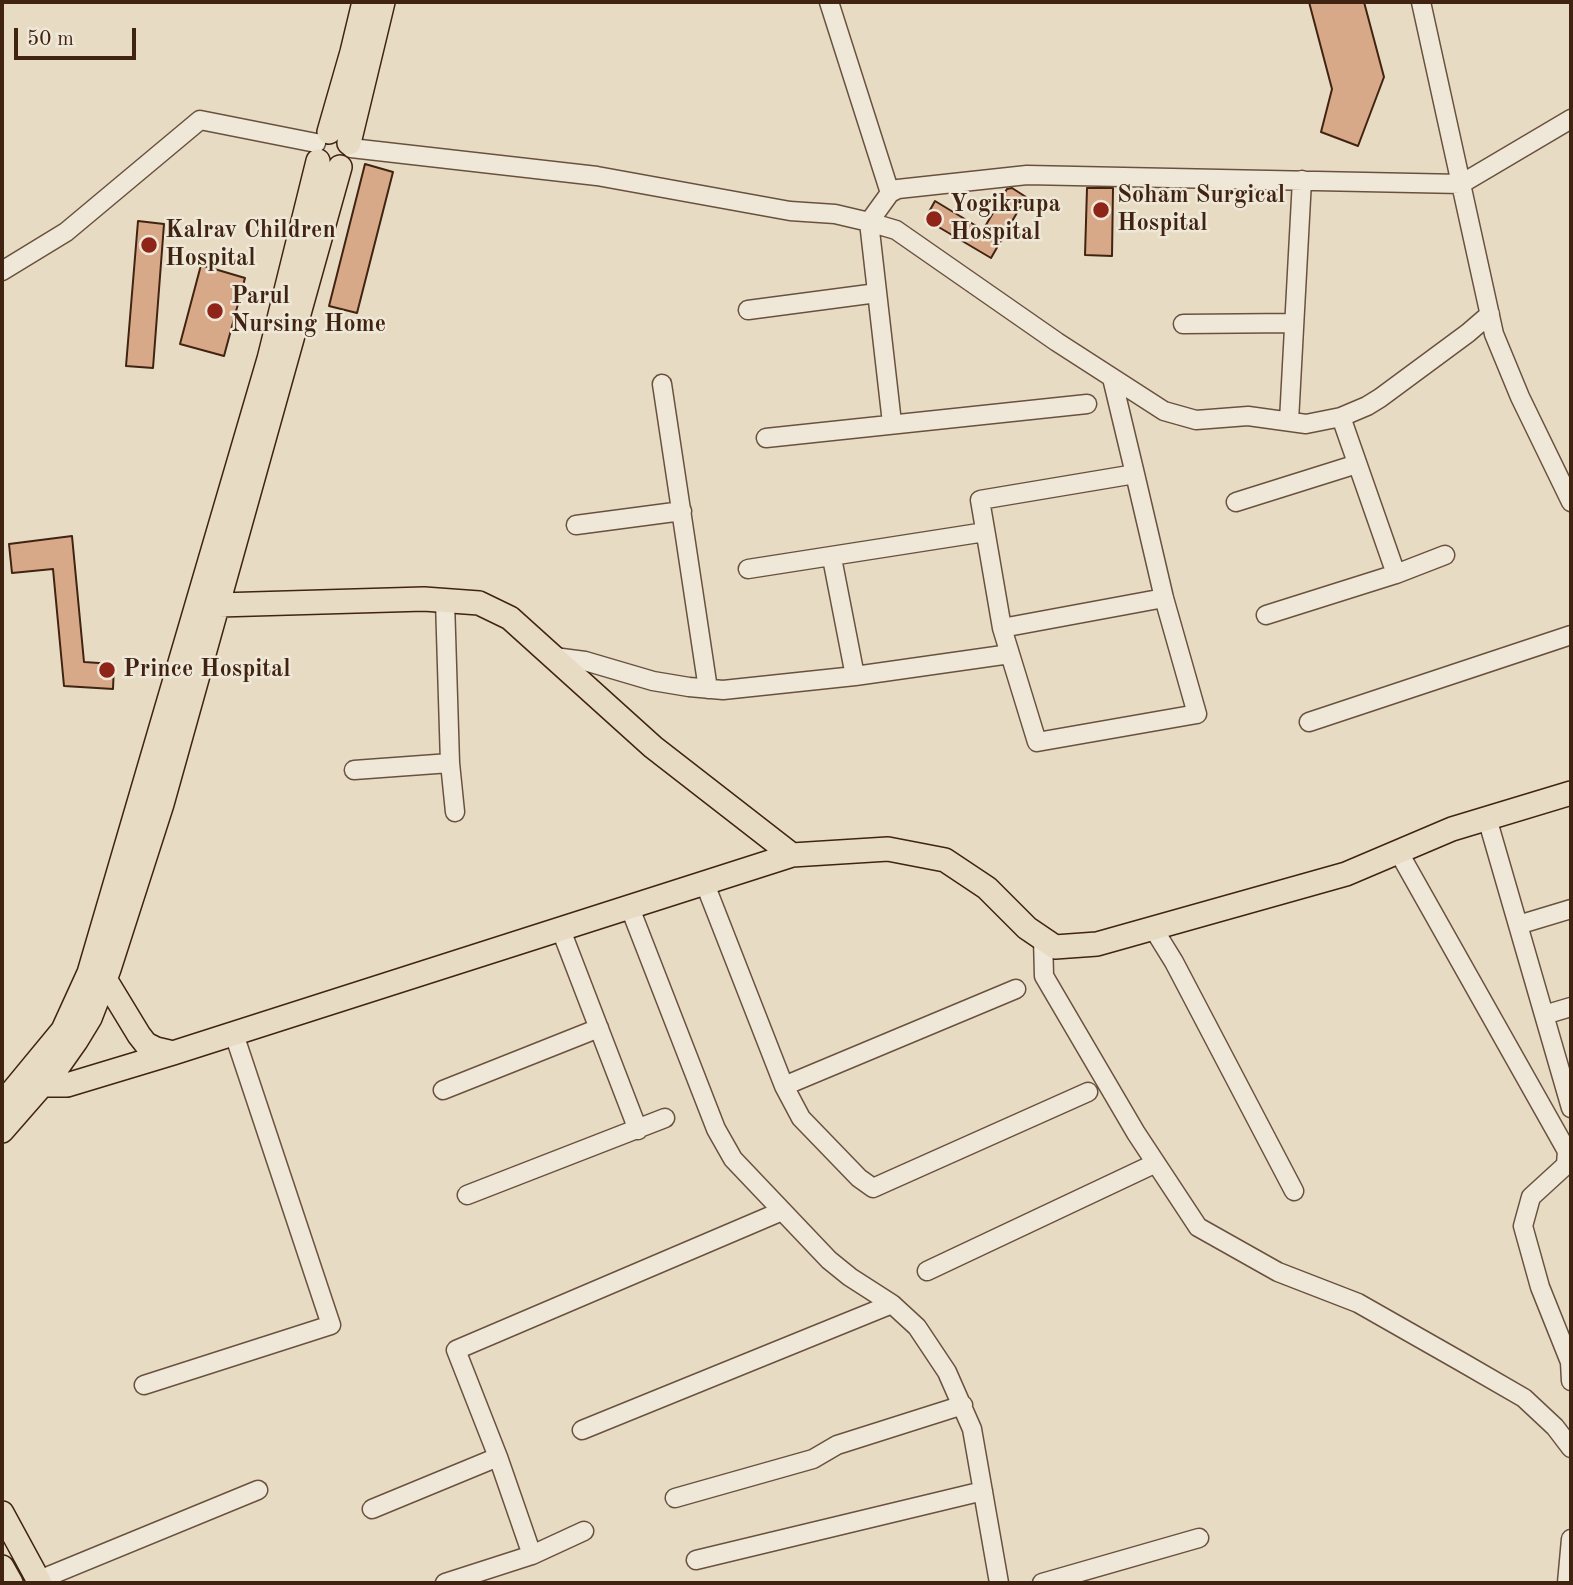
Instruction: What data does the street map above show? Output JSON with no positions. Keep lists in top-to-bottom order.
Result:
{
  "places": [
    "Soham Surgical Hospital",
    "Yogikrupa Hospital",
    "Kalrav Children Hospital",
    "Parul Nursing Home",
    "Prince Hospital"
  ],
  "scale_bar": "50 m"
}
